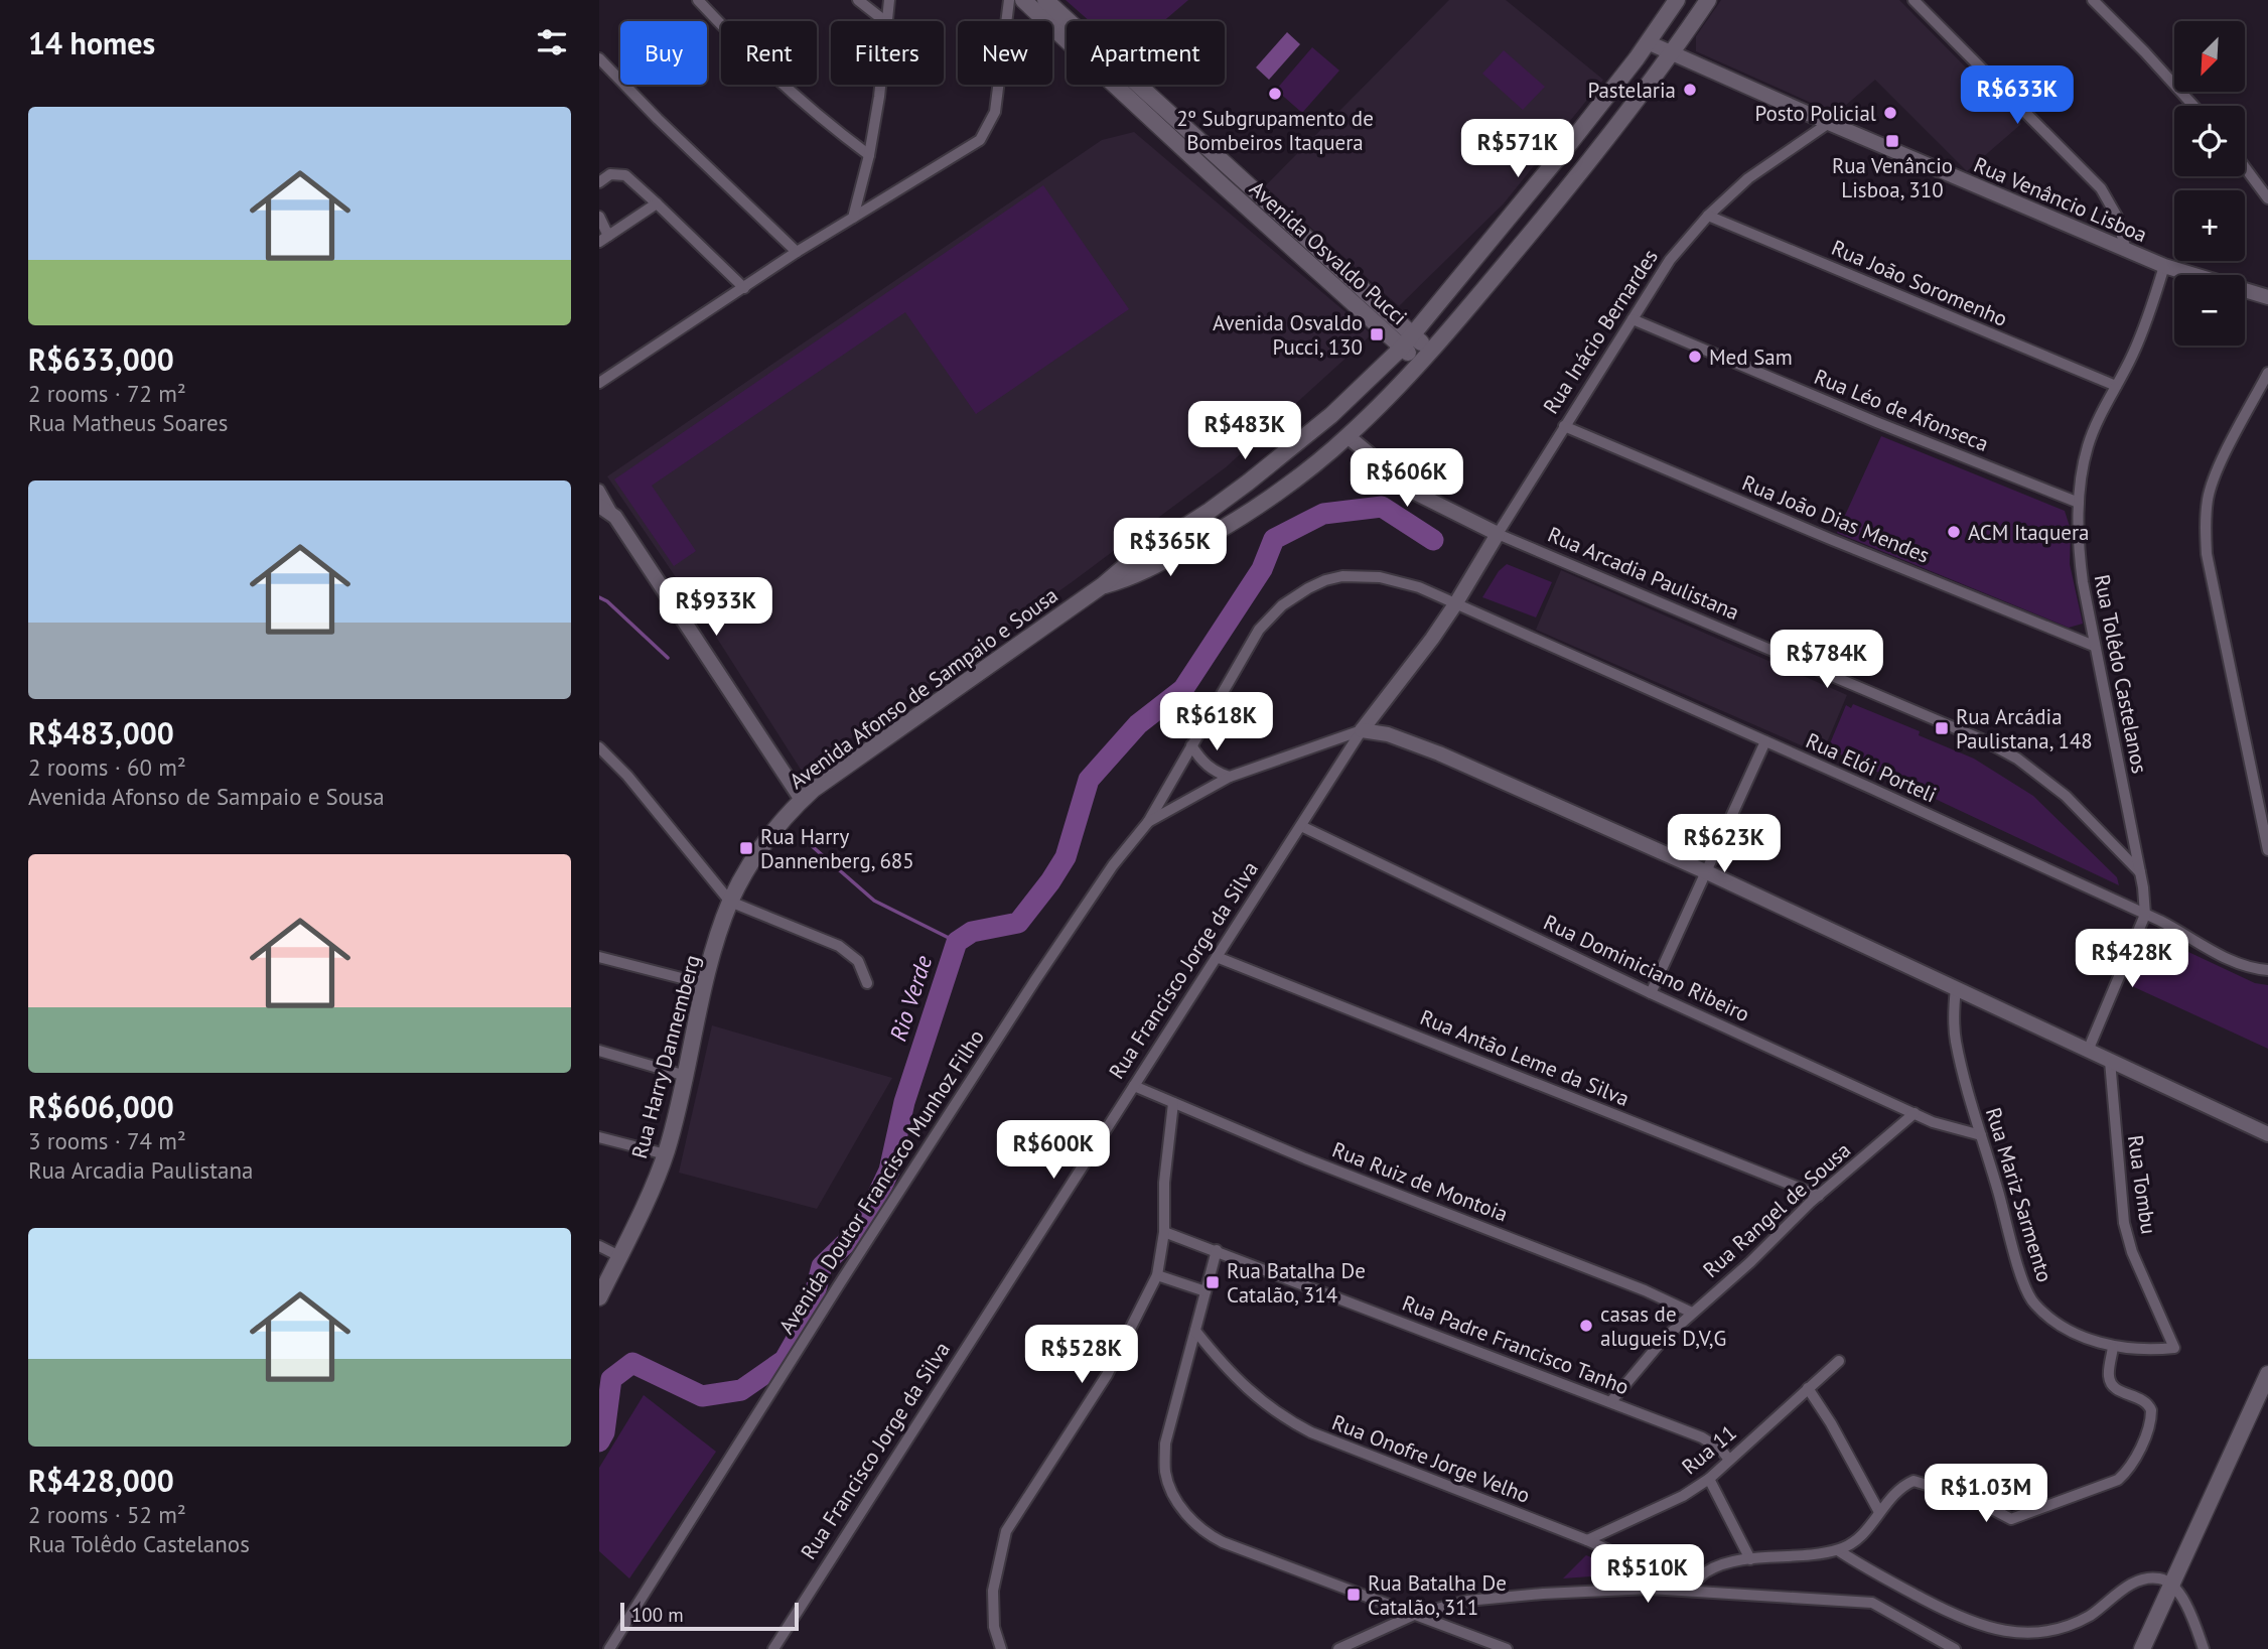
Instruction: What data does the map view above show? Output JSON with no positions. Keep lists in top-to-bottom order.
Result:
{
  "streets": {
    "main road": ["Avenida Osvaldo Pucci", "Avenida Afonso de Sampaio e Sousa", "Rua Harry Dannemberg"],
    "street": [
      "Rua Venâncio Lisboa",
      "Rua João Soromenho",
      "Rua Inácio Bernardes",
      "Rua Léo de Afonseca",
      "Rua João Dias Mendes",
      "Rua Arcadia Paulistana",
      "Rua Tolêdo Castelanos",
      "Rua Elói Porteli",
      "Rua Dominiciano Ribeiro",
      "Rua Francisco Jorge da Silva",
      "Rua Antão Leme da Silva",
      "Avenida Doutor Francisco Munhoz Filho",
      "Rua Ruiz de Montoia",
      "Rua Tombu",
      "Rua Mariz Sarmento",
      "Rua Rangel de Sousa",
      "Rua Padre Francisco Tanho",
      "Rua 11",
      "Rua Onofre Jorge Velho"
    ]
  },
  "crossings": [
    ["Rua Venâncio Lisboa", "Rua Inácio Bernardes"],
    ["Rua Venâncio Lisboa", "Rua Tolêdo Castelanos"],
    ["Rua Venâncio Lisboa", "Avenida Afonso de Sampaio e Sousa"],
    ["Avenida Osvaldo Pucci", "Avenida Afonso de Sampaio e Sousa"],
    ["Rua João Soromenho", "Rua Inácio Bernardes"],
    ["Rua João Soromenho", "Rua Tolêdo Castelanos"],
    ["Rua Inácio Bernardes", "Rua Léo de Afonseca"],
    ["Rua Inácio Bernardes", "Rua João Dias Mendes"],
    ["Rua Inácio Bernardes", "Rua Arcadia Paulistana"],
    ["Rua Inácio Bernardes", "Rua Elói Porteli"],
    ["Rua Inácio Bernardes", "Rua Francisco Jorge da Silva"],
    ["Rua Léo de Afonseca", "Rua Tolêdo Castelanos"],
    ["Rua João Dias Mendes", "Rua Tolêdo Castelanos"],
    ["Rua Arcadia Paulistana", "Rua Tolêdo Castelanos"],
    ["Rua Arcadia Paulistana", "Avenida Afonso de Sampaio e Sousa"],
    ["Rua Tolêdo Castelanos", "Rua Elói Porteli"],
    ["Avenida Afonso de Sampaio e Sousa", "Rua Harry Dannemberg"],
    ["Rua Elói Porteli", "Rua Francisco Jorge da Silva"],
    ["Rua Elói Porteli", "Avenida Doutor Francisco Munhoz Filho"],
    ["Rua Dominiciano Ribeiro", "Rua Francisco Jorge da Silva"],
    ["Rua Dominiciano Ribeiro", "Rua Mariz Sarmento"],
    ["Rua Dominiciano Ribeiro", "Rua Rangel de Sousa"],
    ["Rua Francisco Jorge da Silva", "Rua Antão Leme da Silva"],
    ["Rua Francisco Jorge da Silva", "Avenida Doutor Francisco Munhoz Filho"],
    ["Rua Francisco Jorge da Silva", "Rua Ruiz de Montoia"],
    ["Rua Antão Leme da Silva", "Rua Rangel de Sousa"],
    ["Rua Ruiz de Montoia", "Rua Rangel de Sousa"],
    ["Rua Tombu", "Rua Mariz Sarmento"],
    ["Rua Rangel de Sousa", "Rua Padre Francisco Tanho"],
    ["Rua Padre Francisco Tanho", "Rua 11"],
    ["Rua 11", "Rua Onofre Jorge Velho"]
  ],
  "water": ["Rio Verde"],
  "places": {
    "other": [
      "Pastelaria",
      "2º Subgrupamento de Bombeiros Itaquera",
      "Posto Policial",
      "Med Sam",
      "ACM Itaquera",
      "casas de alugueis D,V,G"
    ],
    "transit": [
      "Rua Venâncio Lisboa, 310",
      "Avenida Osvaldo Pucci, 130",
      "Rua Arcádia Paulistana, 148",
      "Rua Harry Dannenberg, 685",
      "Rua Batalha De Catalão, 314",
      "Rua Batalha De Catalão, 311"
    ]
  },
  "scale_bar": "100 m",
  "north": "bottom left",
  "page": {
    "heading": "14 homes",
    "map_buttons": ["+", "−"],
    "chip": [
      "Buy",
      "Rent",
      "Filters",
      "New",
      "Apartment"
    ],
    "price": [
      "R$633K",
      "R$571K",
      "R$483K",
      "R$606K",
      "R$365K",
      "R$933K",
      "R$784K",
      "R$618K",
      "R$623K",
      "R$428K",
      "R$600K",
      "R$528K",
      "R$1.03M",
      "R$510K"
    ],
    "list": [
      {
        "name": "R$633,000",
        "note": "2 rooms · 72 m² · Rua Matheus Soares"
      },
      {
        "name": "R$483,000",
        "note": "2 rooms · 60 m² · Avenida Afonso de Sampaio e Sousa"
      },
      {
        "name": "R$606,000",
        "note": "3 rooms · 74 m² · Rua Arcadia Paulistana"
      },
      {
        "name": "R$428,000",
        "note": "2 rooms · 52 m² · Rua Tolêdo Castelanos"
      }
    ],
    "scale": "100 m"
  }
}
